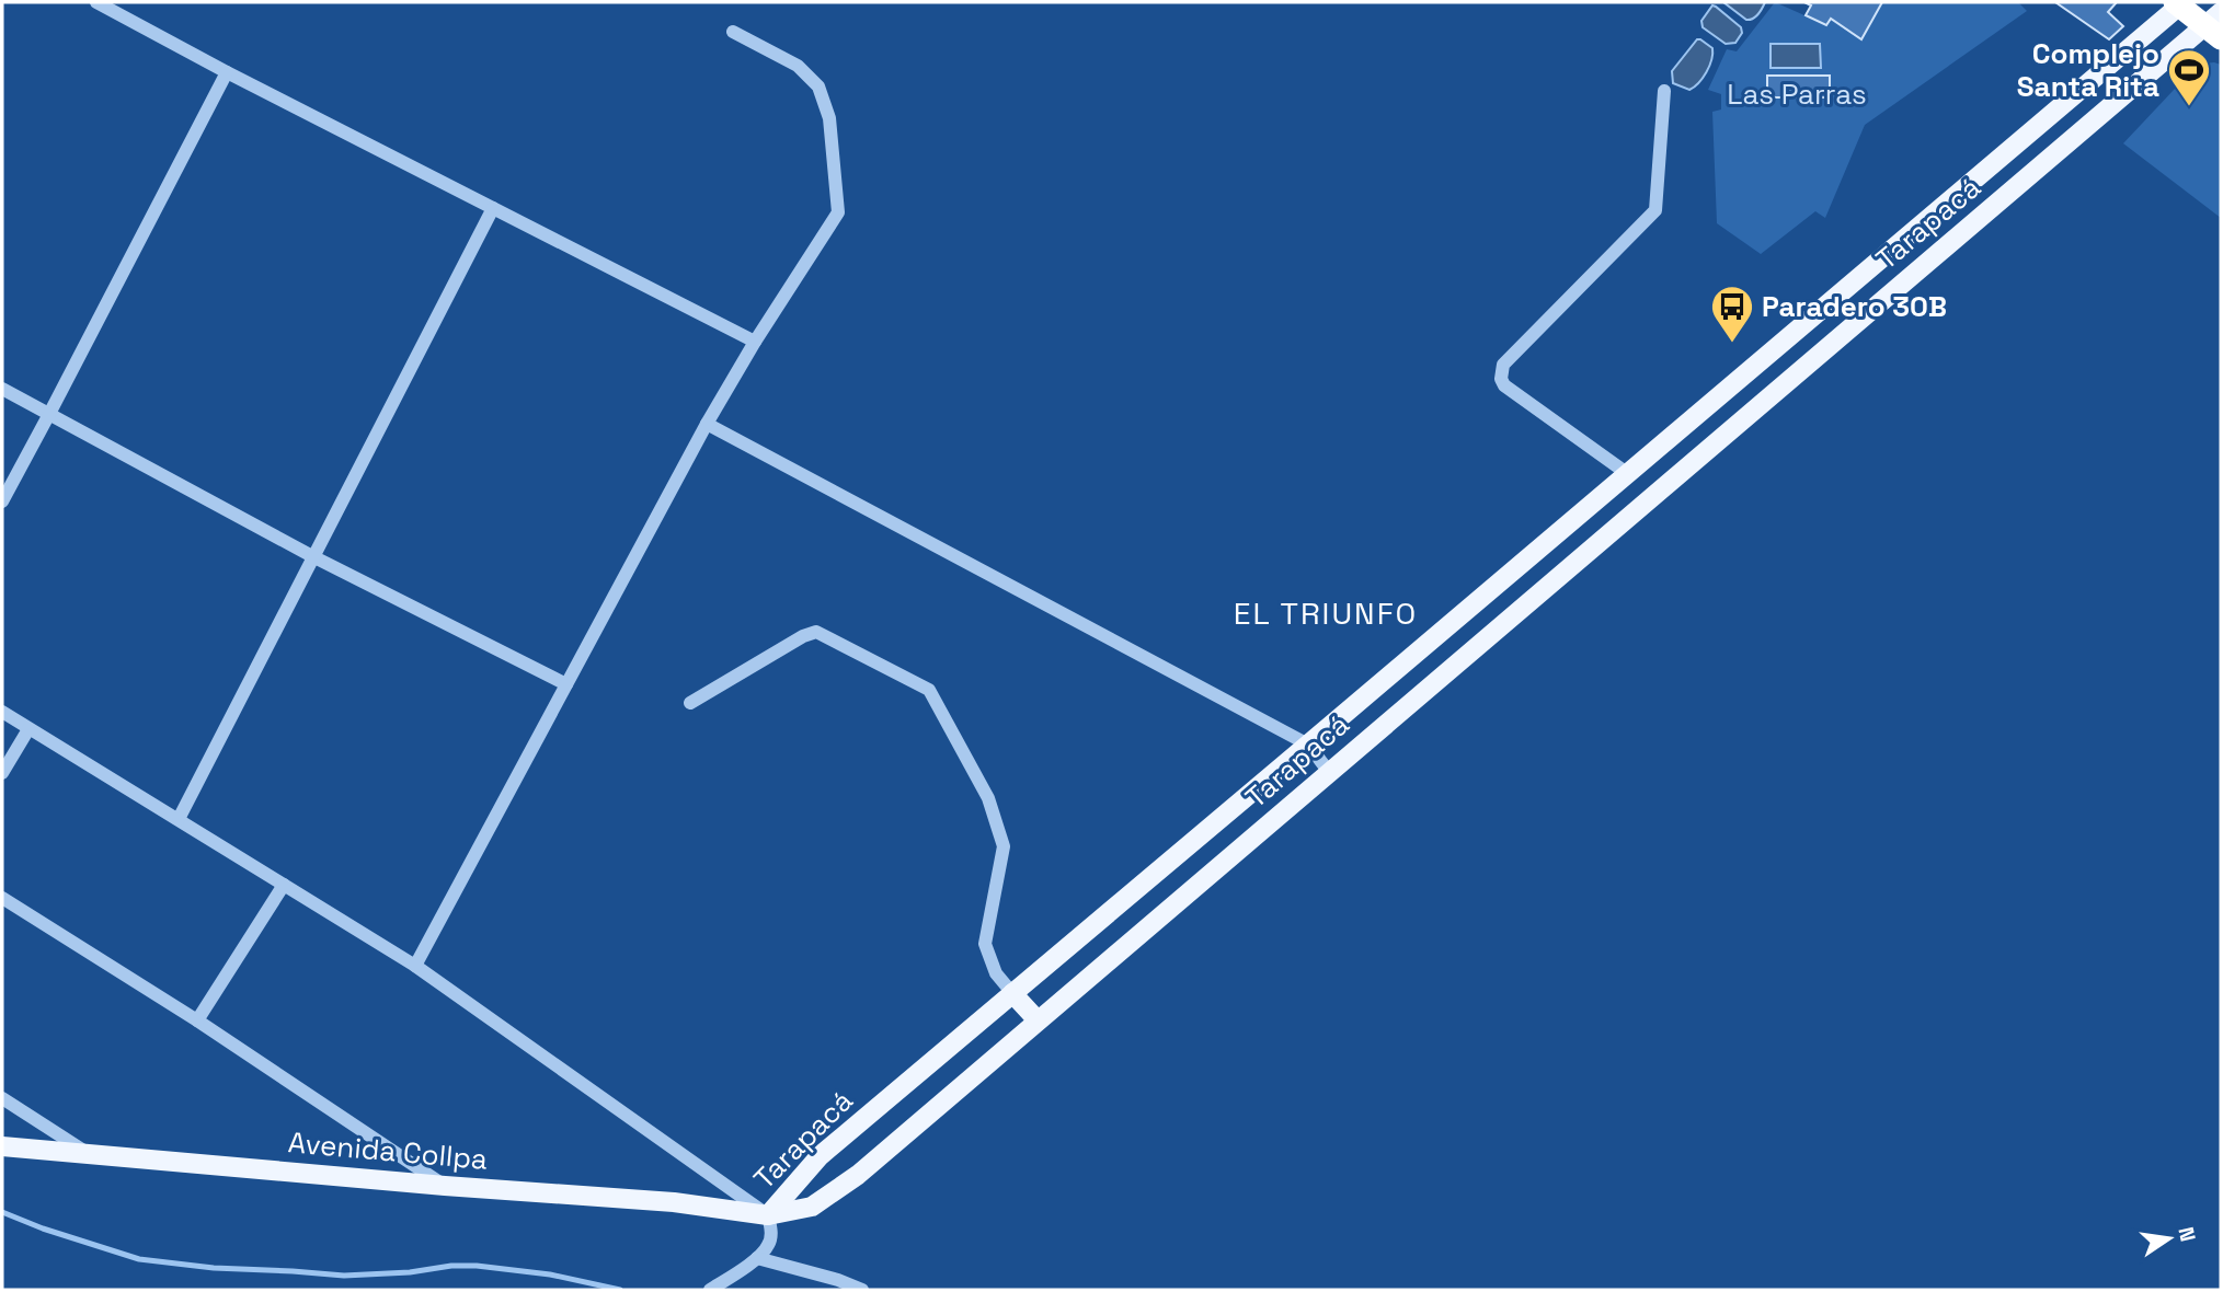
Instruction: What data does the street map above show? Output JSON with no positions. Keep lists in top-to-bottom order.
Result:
{
  "streets": {
    "main road": ["Tarapacá", "Avenida Collpa"]
  },
  "crossings": [
    ["Tarapacá", "Avenida Collpa"]
  ],
  "districts": ["EL TRIUNFO"],
  "parks": ["Las Parras"],
  "places": {
    "sports": ["Complejo Santa Rita"],
    "bus stop": ["Paradero 30B"]
  },
  "north": "right"
}
